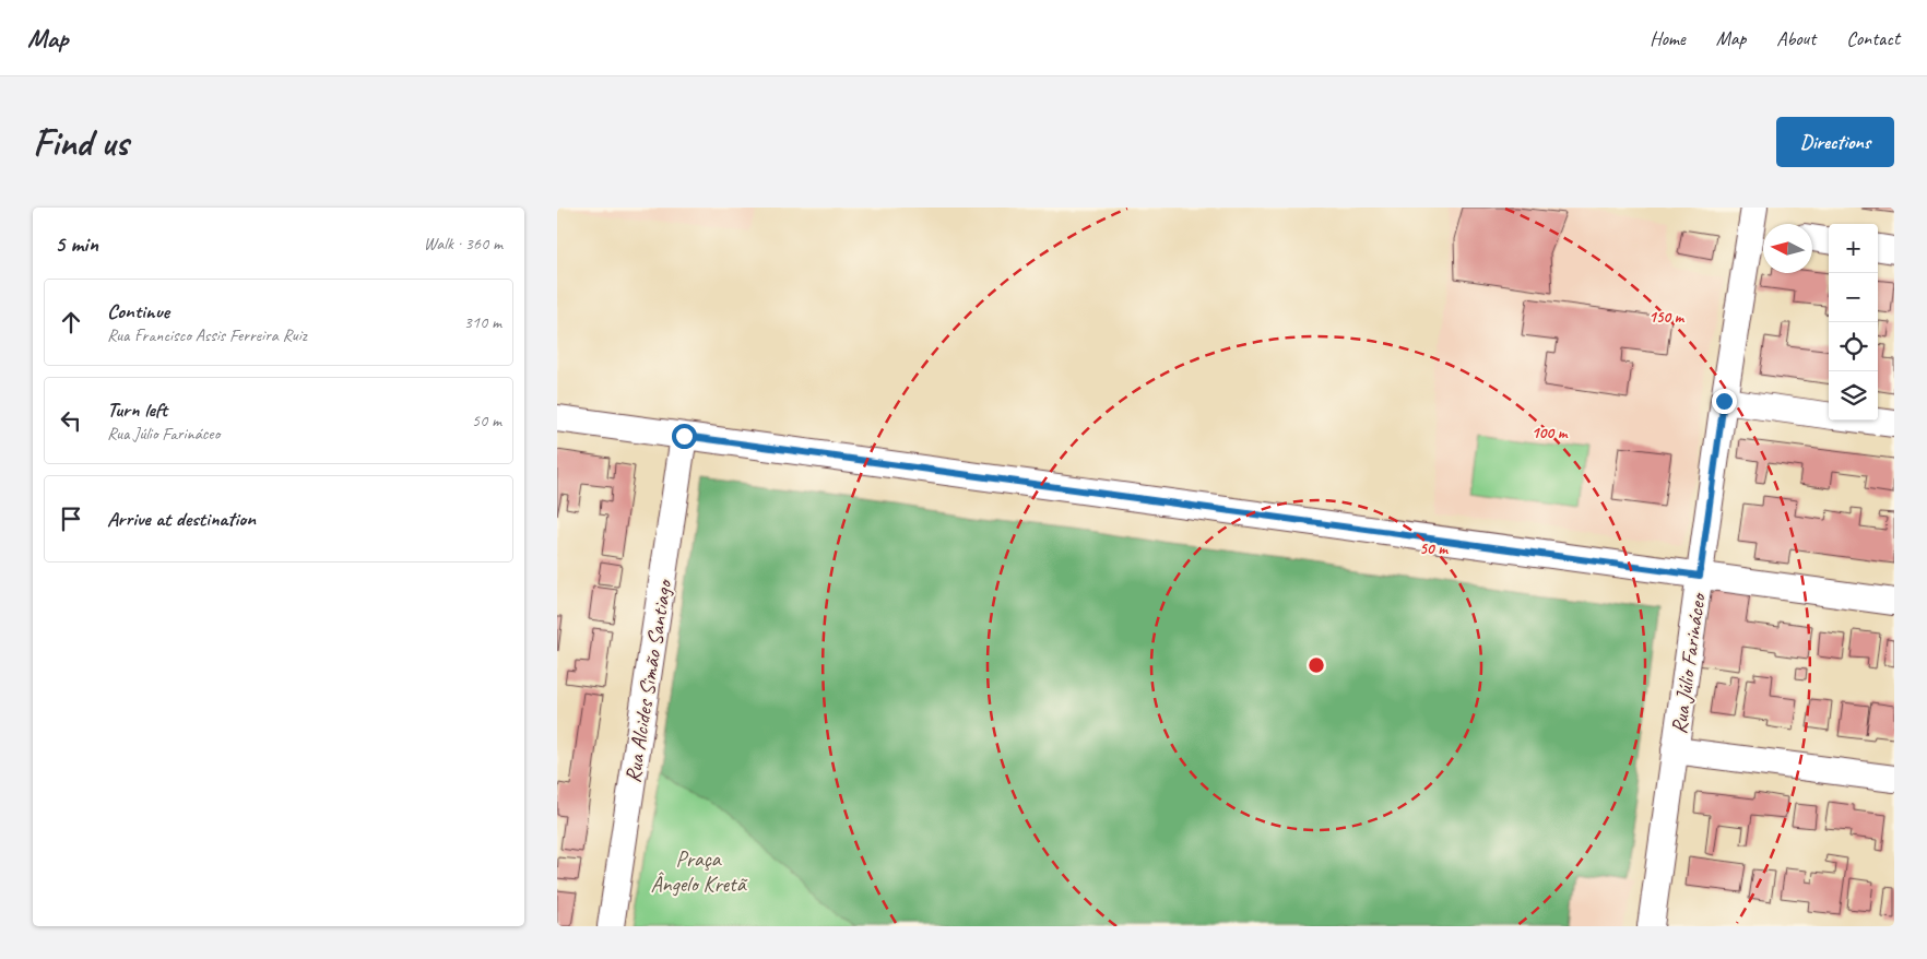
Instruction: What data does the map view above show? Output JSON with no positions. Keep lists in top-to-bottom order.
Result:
{
  "streets": {
    "street": ["Rua Júlio Farináceo", "Rua Alcides Simão Santiago"]
  },
  "parks": ["Praça Ângelo Kretã"],
  "north": "left",
  "page": {
    "header": "Map",
    "nav": [
      "Home",
      "Map",
      "About",
      "Contact"
    ],
    "buttons": "Directions",
    "title": "Find us",
    "heading": ["5 min", "Walk · 360 m"],
    "map_buttons": ["+", "−"],
    "list": [
      ["Continue", "Rua Francisco Assis Ferreira Ruiz", "310 m"],
      ["Turn left", "Rua Júlio Farináceo", "50 m"],
      "Arrive at destination"
    ]
  },
  "rings": ["150 m", "100 m", "50 m"]
}
